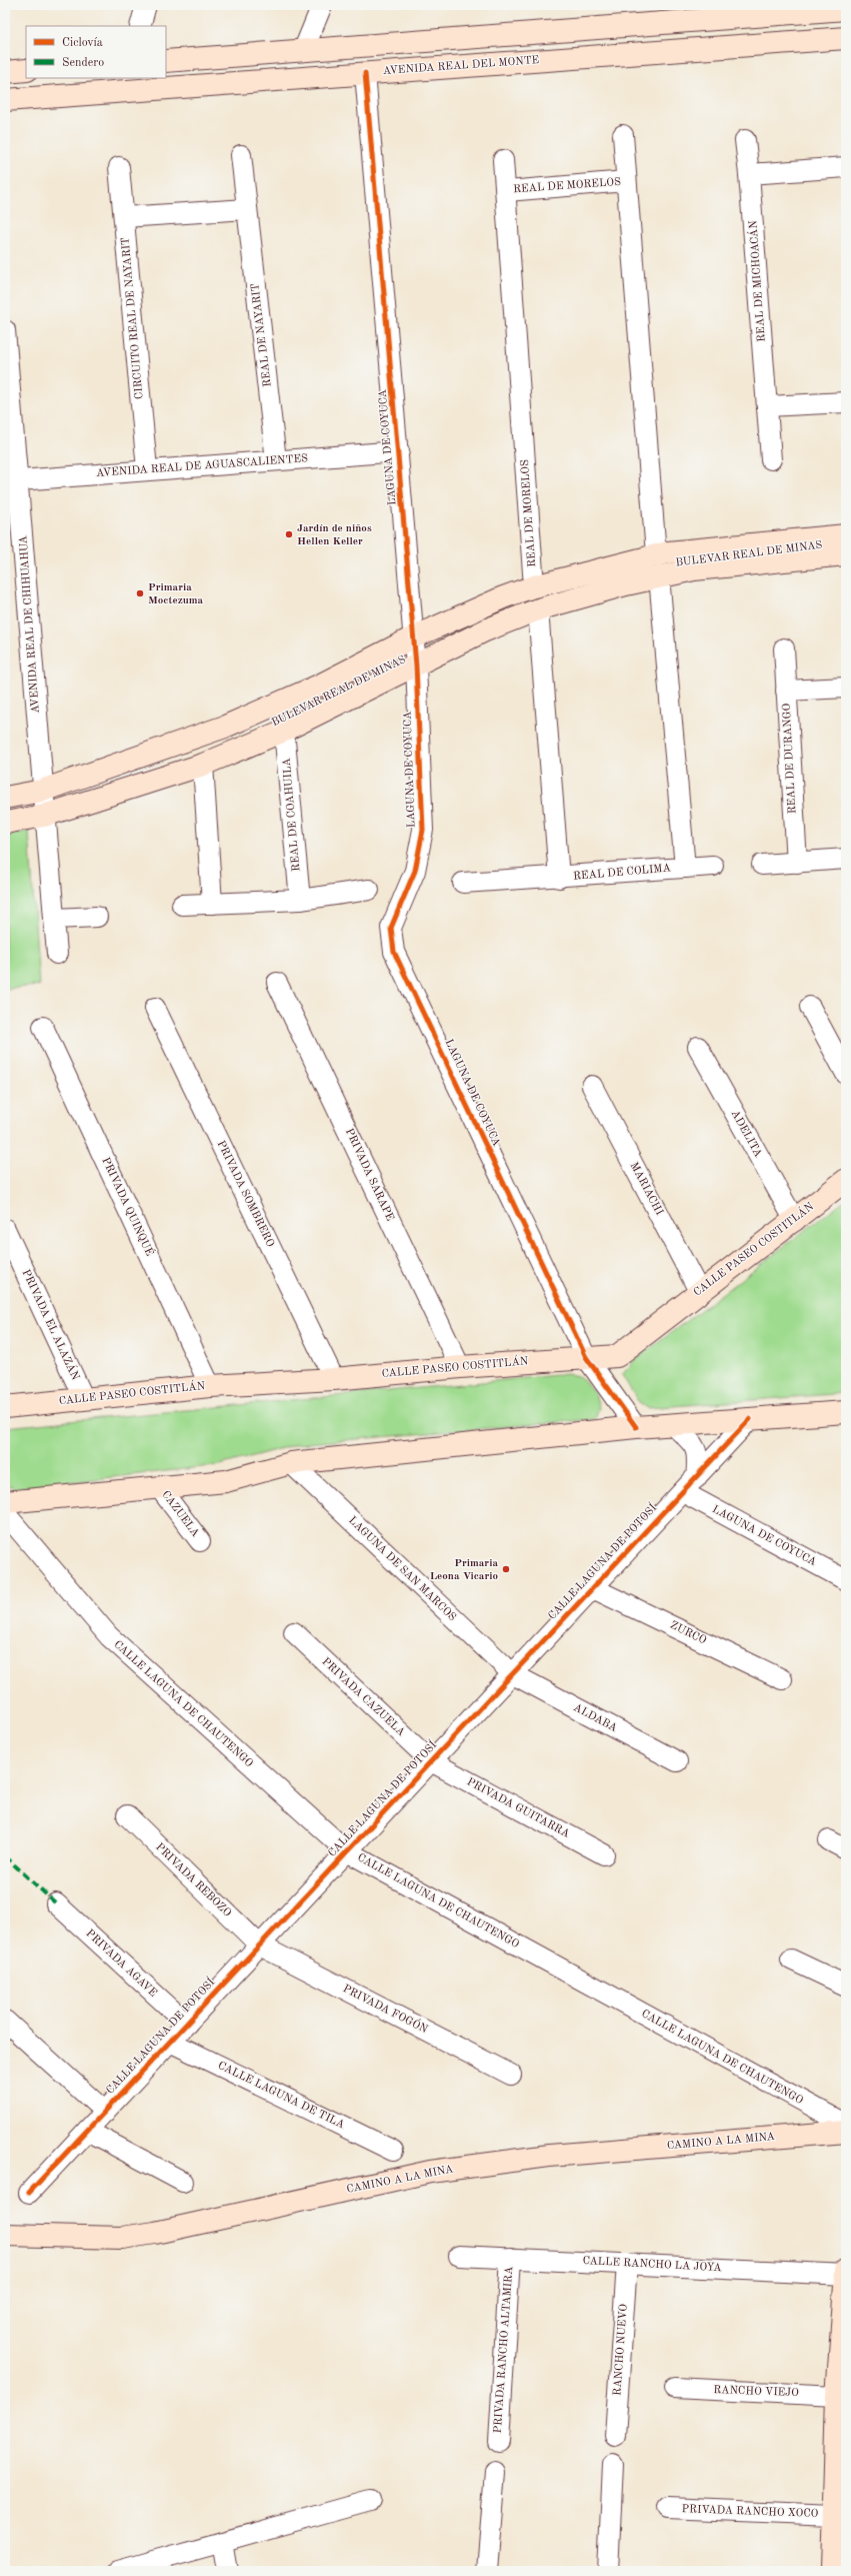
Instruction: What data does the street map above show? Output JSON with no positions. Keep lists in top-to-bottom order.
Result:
{
  "streets": {
    "street": [
      "AVENIDA REAL DEL MONTE",
      "REAL DE MORELOS",
      "REAL DE MICHOACÁN",
      "CIRCUITO REAL DE NAYARIT",
      "REAL DE NAYARIT",
      "LAGUNA DE COYUCA",
      "AVENIDA REAL DE AGUASCALIENTES",
      "BULEVAR REAL DE MINAS",
      "AVENIDA REAL DE CHIHUAHUA",
      "REAL DE DURANGO",
      "REAL DE COAHUILA",
      "REAL DE COLIMA",
      "ADELITA",
      "PRIVADA SARAPE",
      "MARIACHI",
      "PRIVADA SOMBRERO",
      "PRIVADA QUINQUÉ",
      "CALLE PASEO COSTITLÁN",
      "PRIVADA EL ALAZÁN",
      "CAZUELA",
      "CALLE LAGUNA DE POTOSÍ",
      "LAGUNA DE SAN MARCOS",
      "ZURCO",
      "PRIVADA CAZUELA",
      "CALLE LAGUNA DE CHAUTENGO",
      "ALDABA",
      "PRIVADA GUITARRA",
      "PRIVADA REBOZO",
      "PRIVADA AGAVE",
      "PRIVADA FOGÓN",
      "CALLE LAGUNA DE TILA",
      "CAMINO A LA MINA",
      "CALLE RANCHO LA JOYA",
      "PRIVADA RANCHO ALTAMIRA",
      "RANCHO NUEVO",
      "RANCHO VIEJO",
      "PRIVADA RANCHO XOCO"
    ]
  },
  "crossings": [
    ["AVENIDA REAL DEL MONTE", "LAGUNA DE COYUCA"],
    ["REAL DE MORELOS", "BULEVAR REAL DE MINAS"],
    ["CIRCUITO REAL DE NAYARIT", "AVENIDA REAL DE AGUASCALIENTES"],
    ["REAL DE NAYARIT", "AVENIDA REAL DE AGUASCALIENTES"],
    ["LAGUNA DE COYUCA", "AVENIDA REAL DE AGUASCALIENTES"],
    ["LAGUNA DE COYUCA", "BULEVAR REAL DE MINAS"],
    ["LAGUNA DE COYUCA", "CALLE PASEO COSTITLÁN"],
    ["LAGUNA DE COYUCA", "CALLE LAGUNA DE POTOSÍ"],
    ["AVENIDA REAL DE AGUASCALIENTES", "AVENIDA REAL DE CHIHUAHUA"],
    ["BULEVAR REAL DE MINAS", "AVENIDA REAL DE CHIHUAHUA"],
    ["BULEVAR REAL DE MINAS", "REAL DE COAHUILA"],
    ["BULEVAR REAL DE MINAS", "REAL DE COLIMA"],
    ["ADELITA", "CALLE PASEO COSTITLÁN"],
    ["PRIVADA SARAPE", "CALLE PASEO COSTITLÁN"],
    ["MARIACHI", "CALLE PASEO COSTITLÁN"],
    ["PRIVADA SOMBRERO", "CALLE PASEO COSTITLÁN"],
    ["PRIVADA QUINQUÉ", "CALLE PASEO COSTITLÁN"],
    ["CALLE PASEO COSTITLÁN", "PRIVADA EL ALAZÁN"],
    ["CALLE LAGUNA DE POTOSÍ", "LAGUNA DE SAN MARCOS"],
    ["CALLE LAGUNA DE POTOSÍ", "ZURCO"],
    ["CALLE LAGUNA DE POTOSÍ", "PRIVADA CAZUELA"],
    ["CALLE LAGUNA DE POTOSÍ", "CALLE LAGUNA DE CHAUTENGO"],
    ["CALLE LAGUNA DE POTOSÍ", "ALDABA"],
    ["CALLE LAGUNA DE POTOSÍ", "PRIVADA GUITARRA"],
    ["CALLE LAGUNA DE POTOSÍ", "PRIVADA REBOZO"],
    ["CALLE LAGUNA DE POTOSÍ", "PRIVADA AGAVE"],
    ["CALLE LAGUNA DE POTOSÍ", "PRIVADA FOGÓN"],
    ["CALLE LAGUNA DE POTOSÍ", "CALLE LAGUNA DE TILA"],
    ["LAGUNA DE SAN MARCOS", "ALDABA"],
    ["PRIVADA CAZUELA", "PRIVADA GUITARRA"],
    ["PRIVADA REBOZO", "PRIVADA FOGÓN"],
    ["CALLE RANCHO LA JOYA", "PRIVADA RANCHO ALTAMIRA"],
    ["CALLE RANCHO LA JOYA", "RANCHO NUEVO"]
  ],
  "places": ["Jardín de niños Hellen Keller", "Primaria Moctezuma", "Primaria Leona Vicario"],
  "legend": ["Ciclovía", "Sendero"]
}
